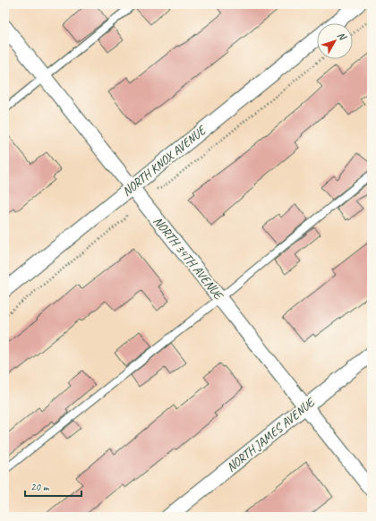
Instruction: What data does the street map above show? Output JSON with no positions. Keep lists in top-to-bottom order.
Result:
{
  "streets": {
    "street": ["NORTH KNOX AVENUE", "NORTH 34TH AVENUE", "NORTH JAMES AVENUE"]
  },
  "crossings": [
    ["NORTH KNOX AVENUE", "NORTH 34TH AVENUE"],
    ["NORTH 34TH AVENUE", "NORTH JAMES AVENUE"]
  ],
  "scale_bar": "20 m",
  "north": "top right"
}
